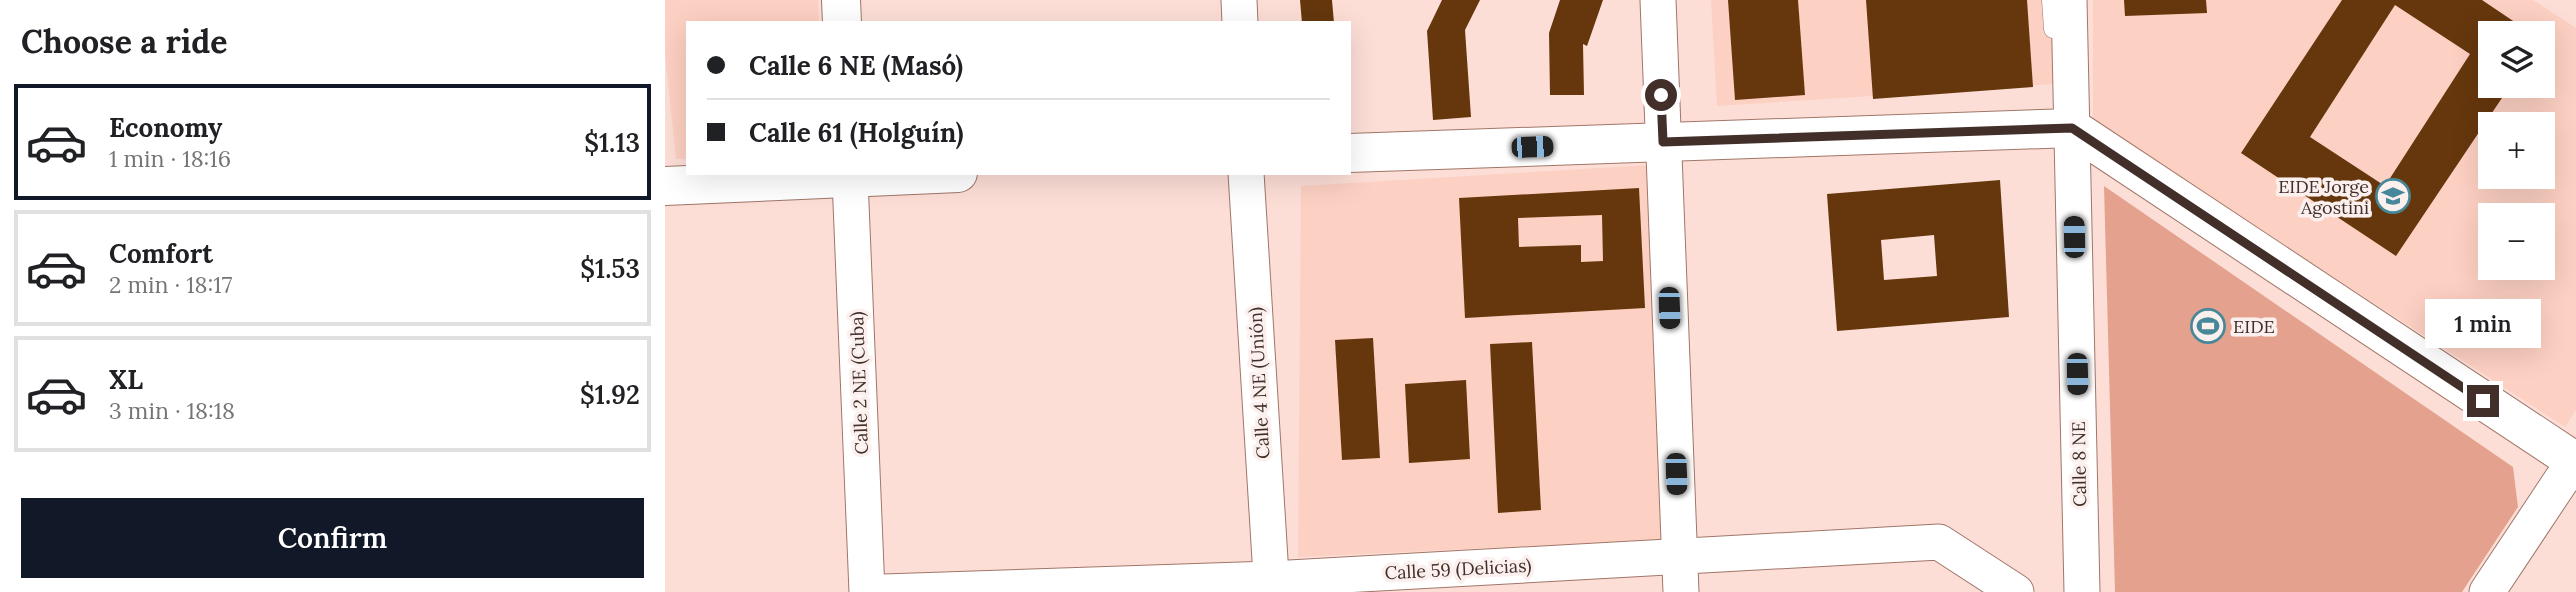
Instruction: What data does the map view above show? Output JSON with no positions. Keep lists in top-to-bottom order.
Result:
{
  "streets": {
    "street": [
      "Calle 2 NE (Cuba)",
      "Calle 4 NE (Unión)",
      "Calle 8 NE",
      "Calle 59 (Delicias)"
    ]
  },
  "crossings": [
    ["Calle 4 NE (Unión)", "Calle 59 (Delicias)"]
  ],
  "places": {
    "school or university": ["EIDE Jorge Agostini"],
    "sports": ["EIDE"]
  },
  "page": {
    "heading": "Choose a ride",
    "map_buttons": ["+", "−"],
    "banner": ["Calle 6 NE (Masó)", "Calle 61 (Holguín)"],
    "list": [
      {
        "name": "Economy",
        "note": "1 min · 18:16",
        "value": "$1.13"
      },
      {
        "name": "Comfort",
        "note": "2 min · 18:17",
        "value": "$1.53"
      },
      {
        "name": "XL",
        "note": "3 min · 18:18",
        "value": "$1.92"
      }
    ],
    "bubble": "1 min",
    "buttons": "Confirm"
  }
}
